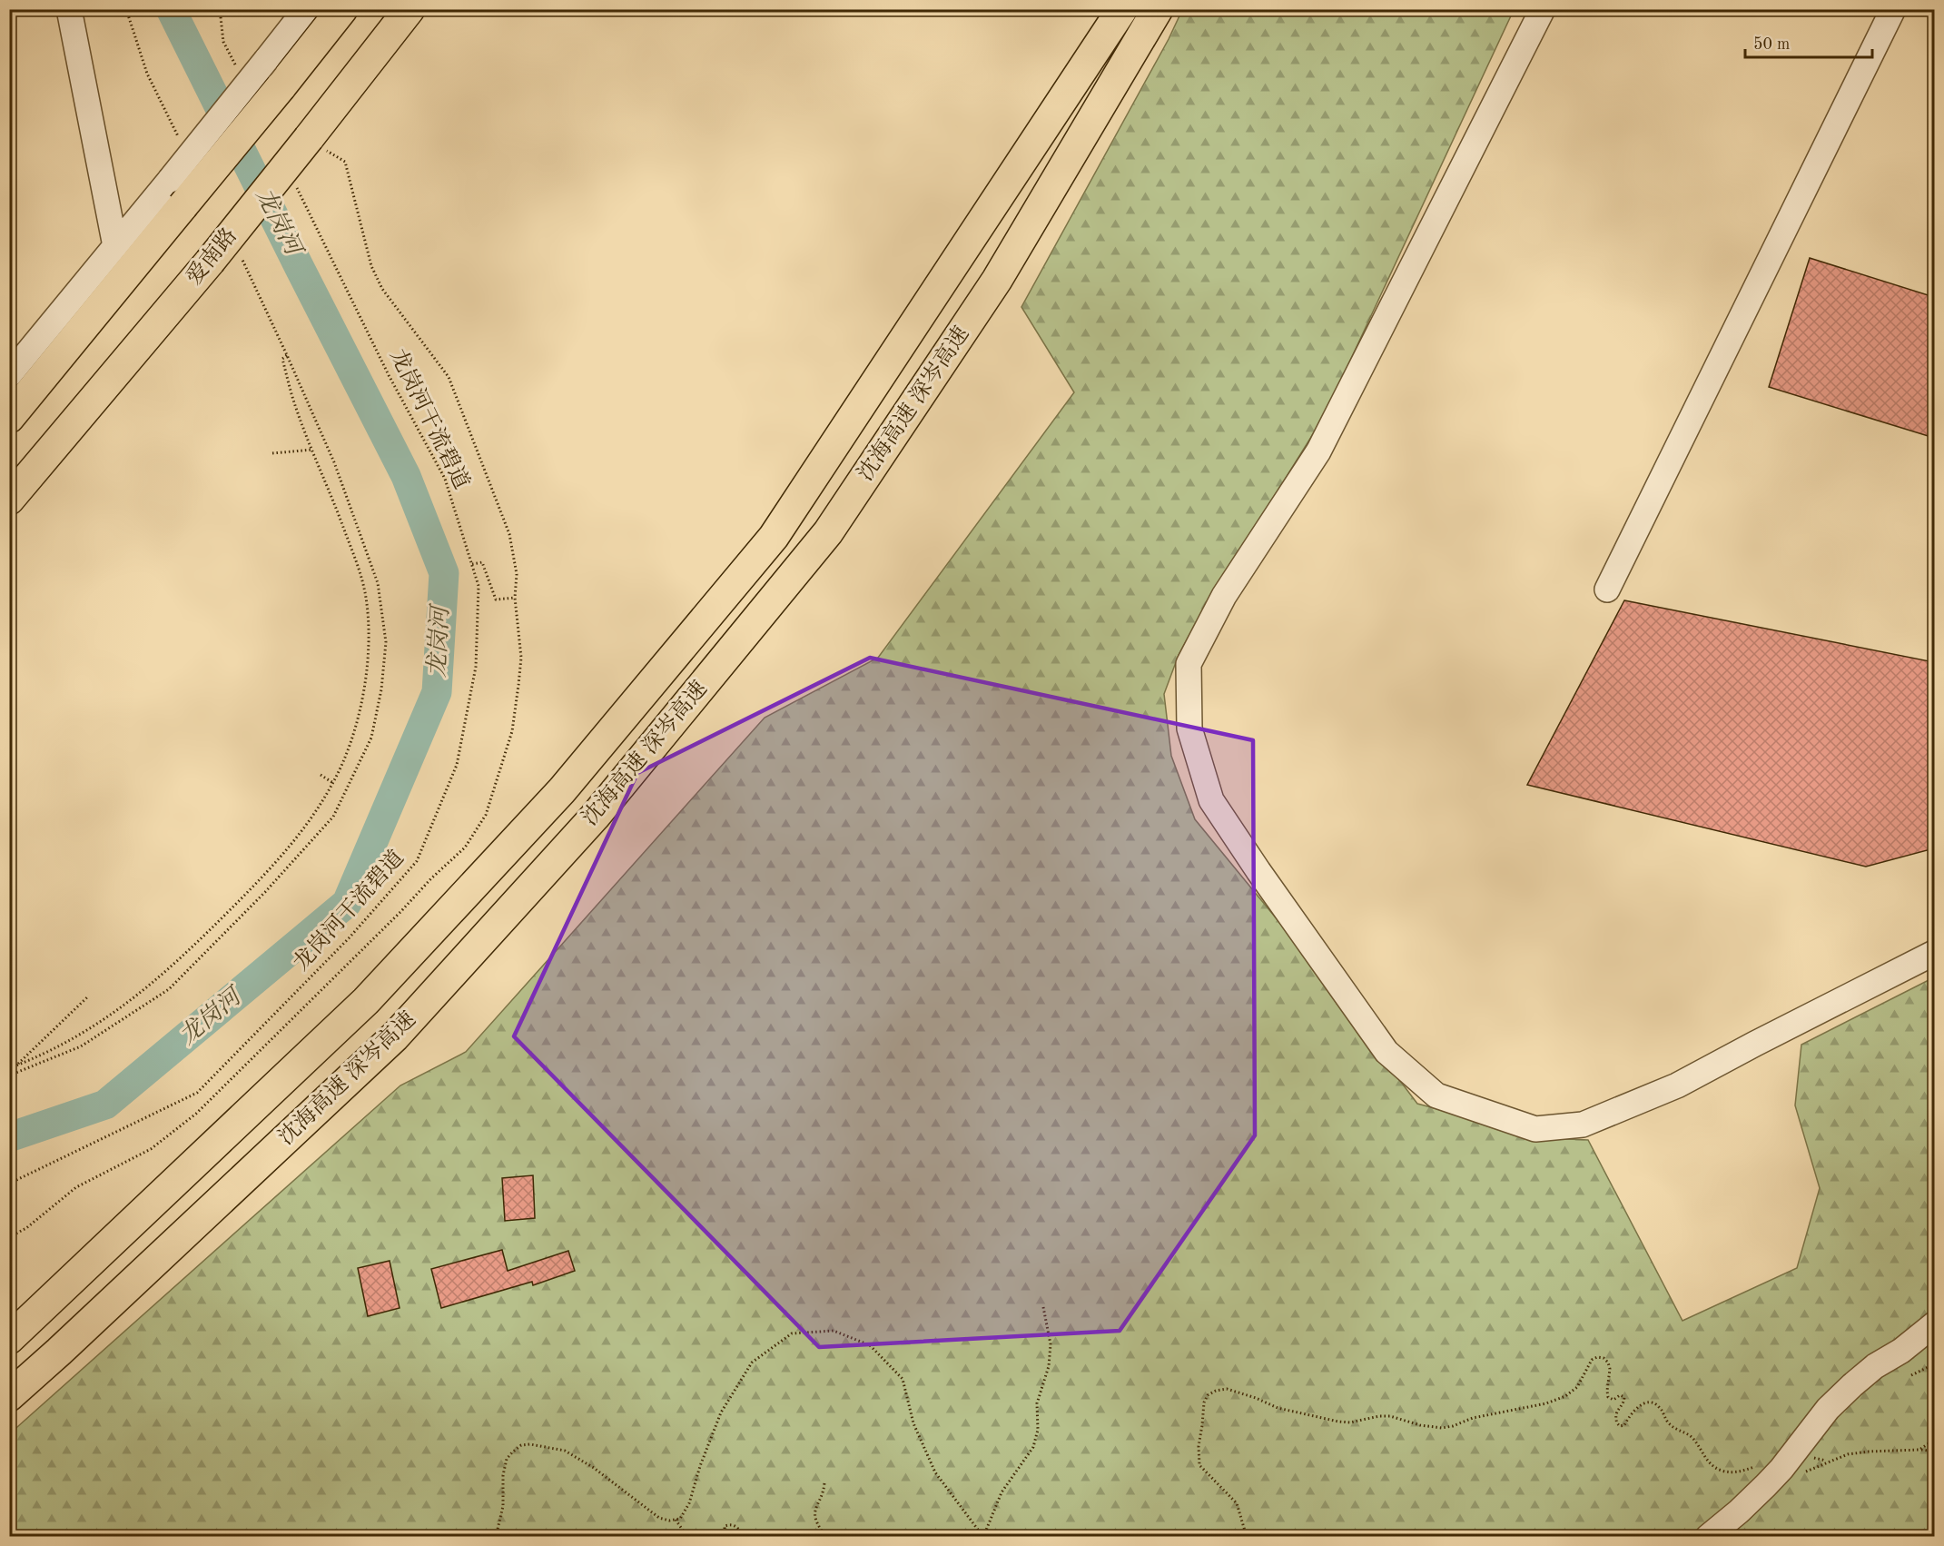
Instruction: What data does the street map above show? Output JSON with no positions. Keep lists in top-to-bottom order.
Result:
{
  "streets": {
    "main road": ["爱南路", "沈海高速 深岑高速"],
    "path": ["龙岗河干流碧道"]
  },
  "water": ["龙岗河"],
  "scale_bar": "50 m"
}
